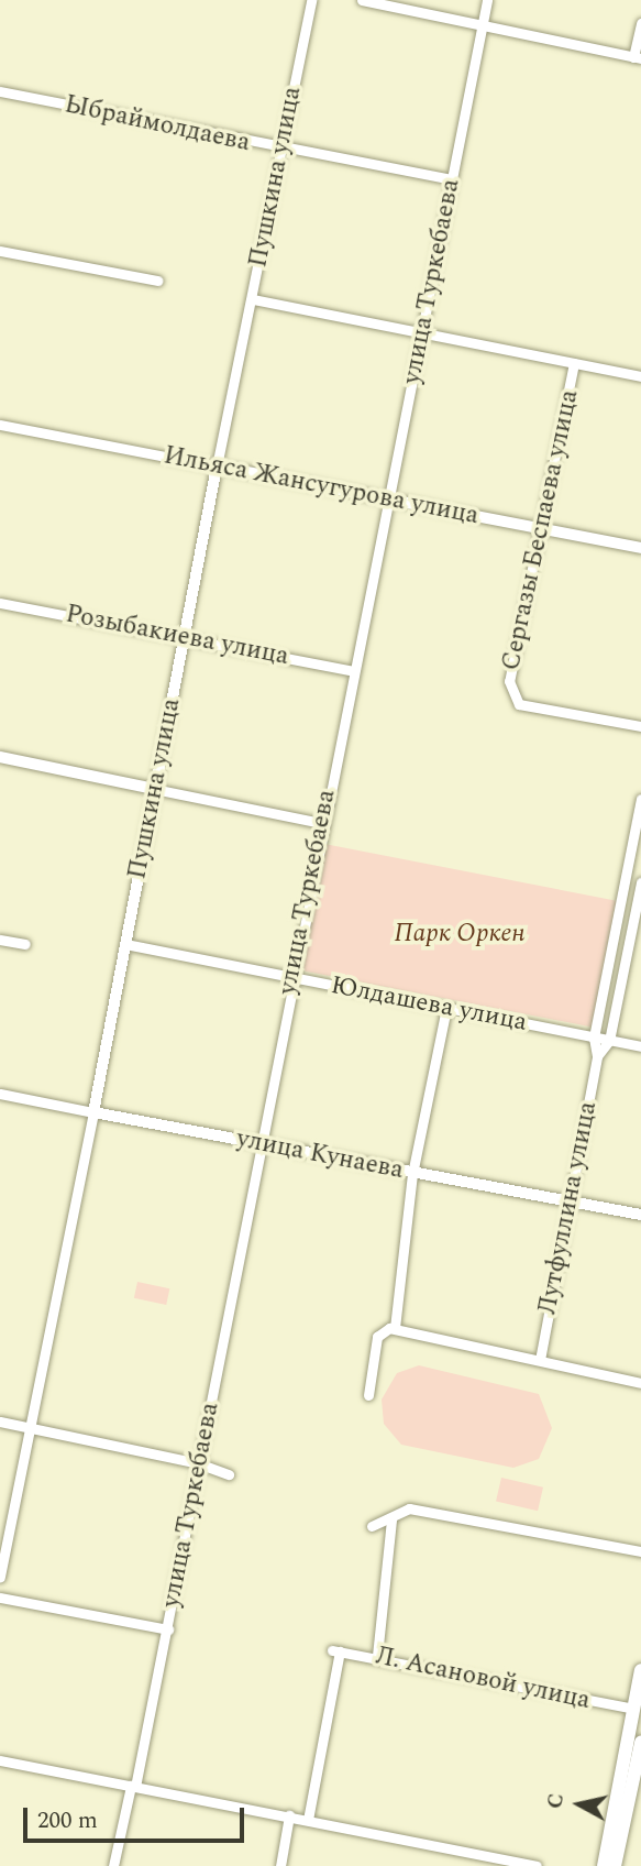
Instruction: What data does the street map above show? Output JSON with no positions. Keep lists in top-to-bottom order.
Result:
{
  "streets": {
    "main road": ["Пушкина улица", "Ильяса Жансугурова улица", "улица Кунаева"],
    "street": [
      "Ыбраймолдаева",
      "улица Туркебаева",
      "Сергазы Беспаева улица",
      "Розыбакиева улица",
      "Юлдашева улица",
      "Лутфуллина улица",
      "Л. Асановой улица"
    ]
  },
  "crossings": [
    ["Ыбраймолдаева", "Пушкина улица"],
    ["Ыбраймолдаева", "улица Туркебаева"],
    ["Пушкина улица", "Ильяса Жансугурова улица"],
    ["Пушкина улица", "Розыбакиева улица"],
    ["Пушкина улица", "Юлдашева улица"],
    ["Пушкина улица", "улица Кунаева"],
    ["улица Туркебаева", "Ильяса Жансугурова улица"],
    ["улица Туркебаева", "Розыбакиева улица"],
    ["улица Туркебаева", "Юлдашева улица"],
    ["улица Туркебаева", "улица Кунаева"],
    ["Ильяса Жансугурова улица", "Сергазы Беспаева улица"],
    ["Юлдашева улица", "Лутфуллина улица"],
    ["улица Кунаева", "Лутфуллина улица"]
  ],
  "parks": ["Парк Оркен"],
  "scale_bar": "200 m",
  "north": "left"
}
